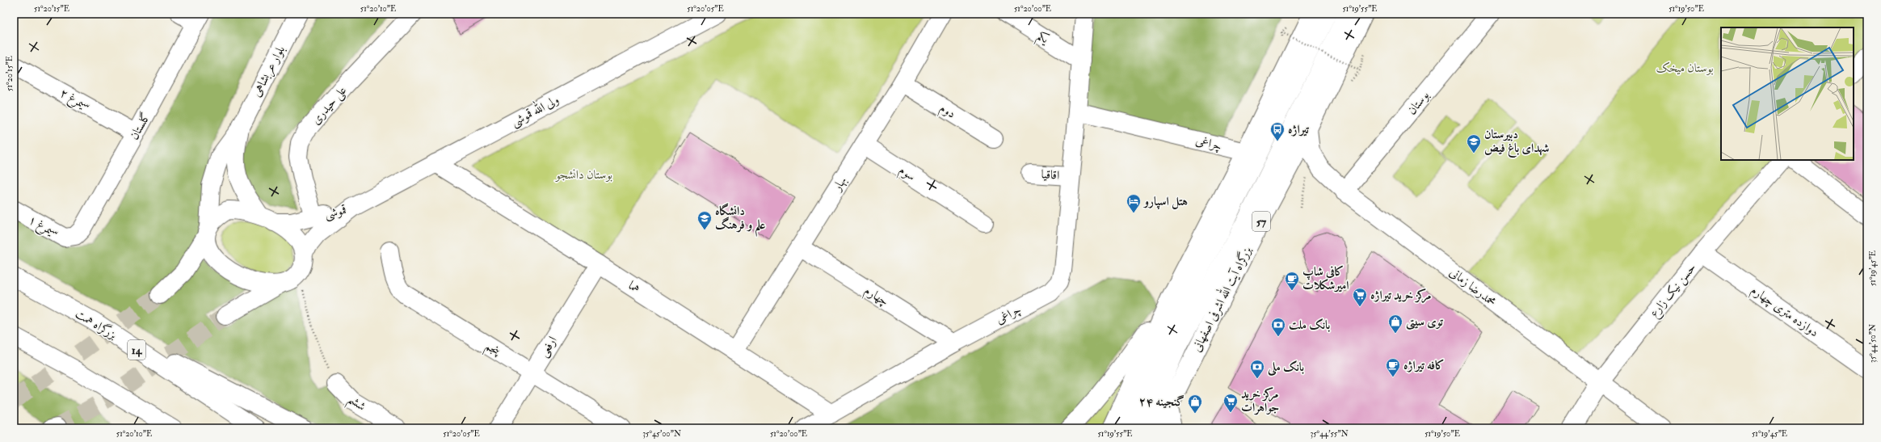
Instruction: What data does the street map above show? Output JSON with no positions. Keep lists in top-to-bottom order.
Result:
{
  "streets": {
    "main road": [
      "یکم",
      "بلوار عربشاهی",
      "سیمرغ ۲",
      "بوستان",
      "علی حیدری",
      "ولی الله قموشی",
      "دوم",
      "گلستان",
      "چراغی",
      "سوم",
      "اقاقیا",
      "بهار",
      "قموشی",
      "57",
      "سیمرغ ۱",
      "هما",
      "محمدرضا زمانی",
      "حسن نیک زارع",
      "چهارم",
      "بزرگراه آیت الله اشرفی اصفهانی",
      "دوازده متری چهارم",
      "بزرگراه همت",
      "ارفعی",
      "پنجم",
      "14",
      "ششم"
    ]
  },
  "crossings": [
    ["یکم", "چراغی"],
    ["بلوار عربشاهی", "قموشی"],
    ["سیمرغ ۲", "گلستان"],
    ["بوستان", "محمدرضا زمانی"],
    ["علی حیدری", "قموشی"],
    ["ولی الله قموشی", "قموشی"],
    ["ولی الله قموشی", "هما"],
    ["دوم", "بهار"],
    ["گلستان", "سیمرغ ۱"],
    ["چراغی", "اقاقیا"],
    ["چراغی", "هما"],
    ["چراغی", "چهارم"],
    ["سوم", "بهار"],
    ["بهار", "هما"],
    ["بهار", "چهارم"],
    ["هما", "ارفعی"],
    ["محمدرضا زمانی", "حسن نیک زارع"],
    ["محمدرضا زمانی", "بزرگراه آیت الله اشرفی اصفهانی"],
    ["حسن نیک زارع", "دوازده متری چهارم"],
    ["ارفعی", "پنجم"]
  ],
  "parks": ["بوستان میخک", "بوستان دانشجو"],
  "places": {
    "bus stop": ["تیراژه"],
    "school or university": ["دبیرستان شهدای باغ فیض", "دانشگاه علم و فرهنگ"],
    "hotel": ["هتل اسپارو"],
    "cafe": ["کافی شاپ امیرشکلات", "کافه تیراژه"],
    "supermarket": ["مرکز خرید تیراژه", "مرکز خرید جواهرات"],
    "shop": ["توی سیتی", "گنجینه ۲۴"],
    "bank": ["بانک ملت", "بانک ملی"]
  },
  "coordinates": [
    "51°20'15\"E",
    "51°20'10\"E",
    "51°20'05\"E",
    "51°20'00\"E",
    "51°19'55\"E",
    "51°19'50\"E",
    "51°19'45\"E",
    "35°44'50\"N",
    "35°45'00\"N",
    "35°44'55\"N"
  ]
}
